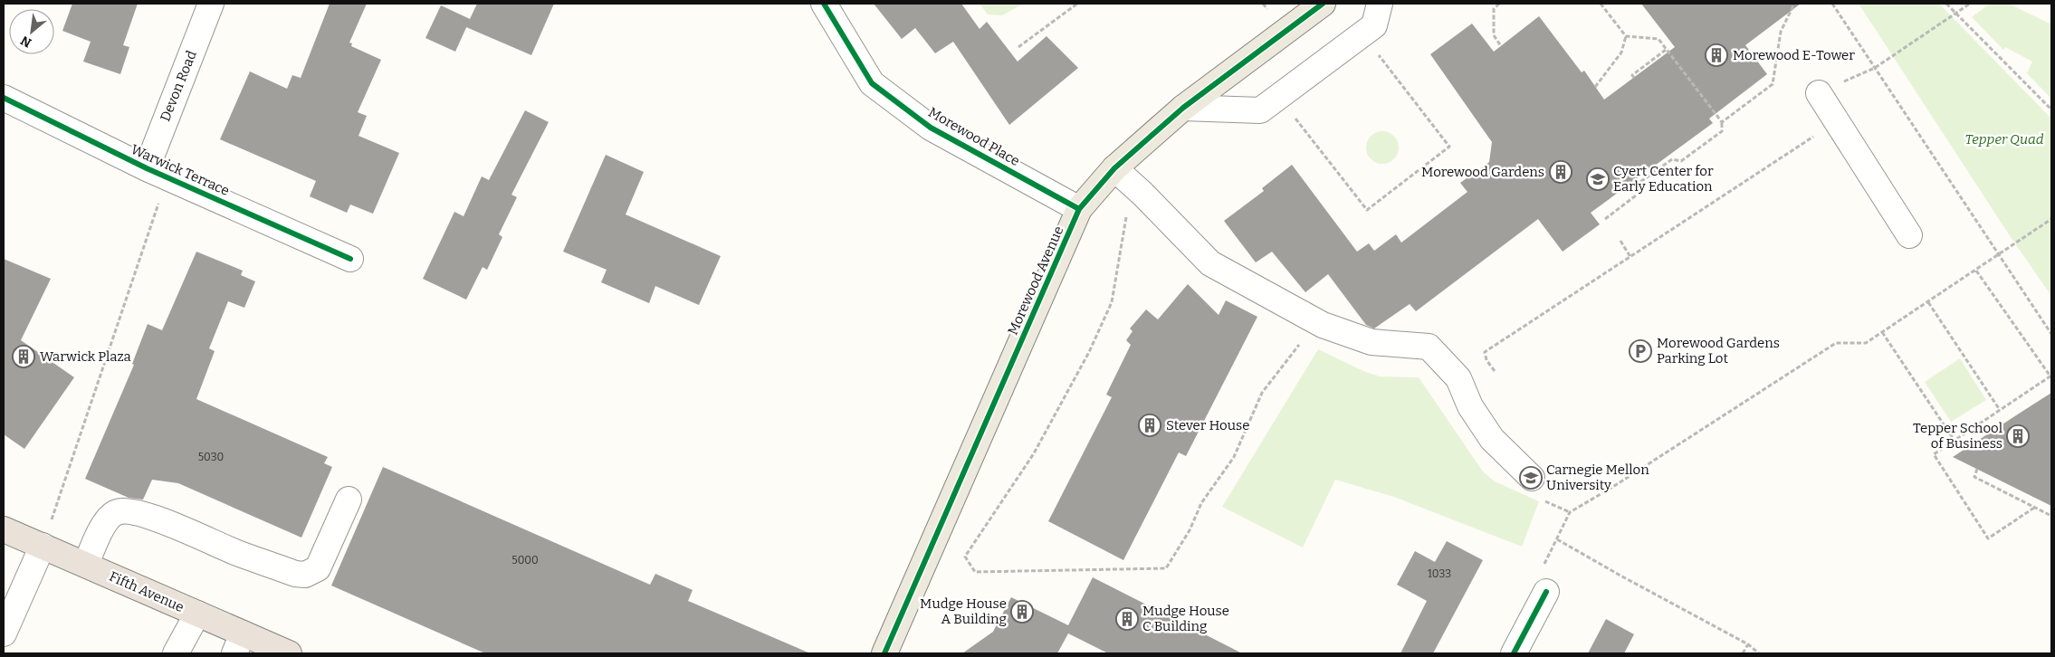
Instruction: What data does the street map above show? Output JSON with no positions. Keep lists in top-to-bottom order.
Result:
{
  "streets": {
    "highway": ["Fifth Avenue"],
    "main road": ["Morewood Avenue"],
    "street": ["Devon Road", "Morewood Place", "Warwick Terrace"]
  },
  "crossings": [
    ["Devon Road", "Warwick Terrace"],
    ["Morewood Place", "Morewood Avenue"]
  ],
  "parks": ["Tepper Quad"],
  "places": {
    "building": [
      "Morewood E-Tower",
      "Morewood Gardens",
      "Warwick Plaza",
      "Stever House",
      "Tepper School of Business",
      "Mudge House A Building",
      "Mudge House C Building"
    ],
    "school or university": ["Cyert Center for Early Education", "Carnegie Mellon University"],
    "parking": ["Morewood Gardens Parking Lot"]
  },
  "house_numbers": ["5030", "5000", "1033"],
  "north": "bottom left"
}
